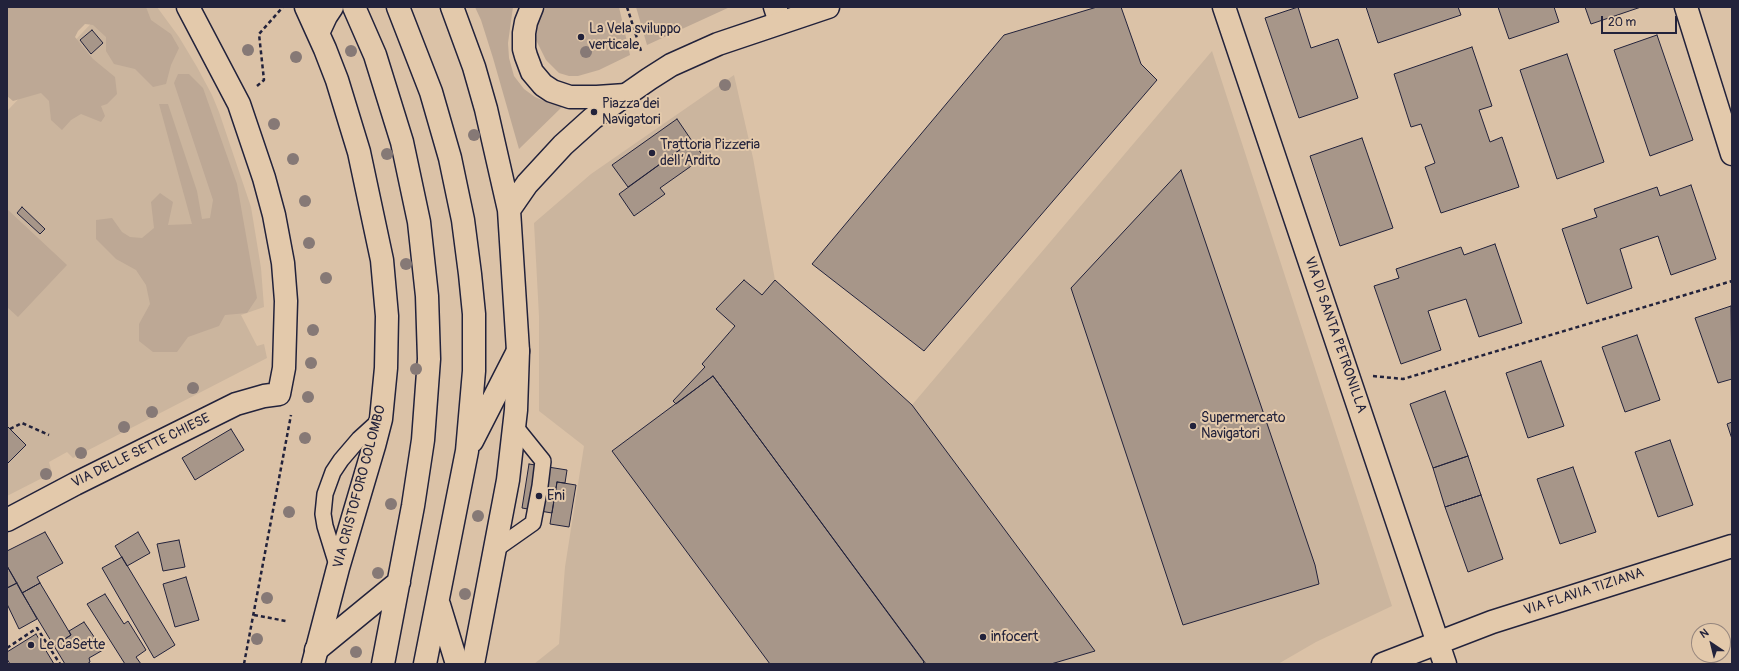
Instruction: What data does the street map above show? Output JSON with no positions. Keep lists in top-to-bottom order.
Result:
{
  "streets": {
    "main road": [
      "VIA DI SANTA PETRONILLA",
      "VIA DELLE SETTE CHIESE",
      "VIA CRISTOFORO COLOMBO",
      "VIA FLAVIA TIZIANA"
    ]
  },
  "crossings": [
    ["VIA DI SANTA PETRONILLA", "VIA FLAVIA TIZIANA"]
  ],
  "places": [
    "La Vela sviluppo verticale",
    "Piazza dei Navigatori",
    "Trattoria Pizzeria dell‘Ardito",
    "Supermercato Navigatori",
    "Eni",
    "infocert",
    "Le CaSette"
  ],
  "scale_bar": "20 m",
  "north": "top left"
}
